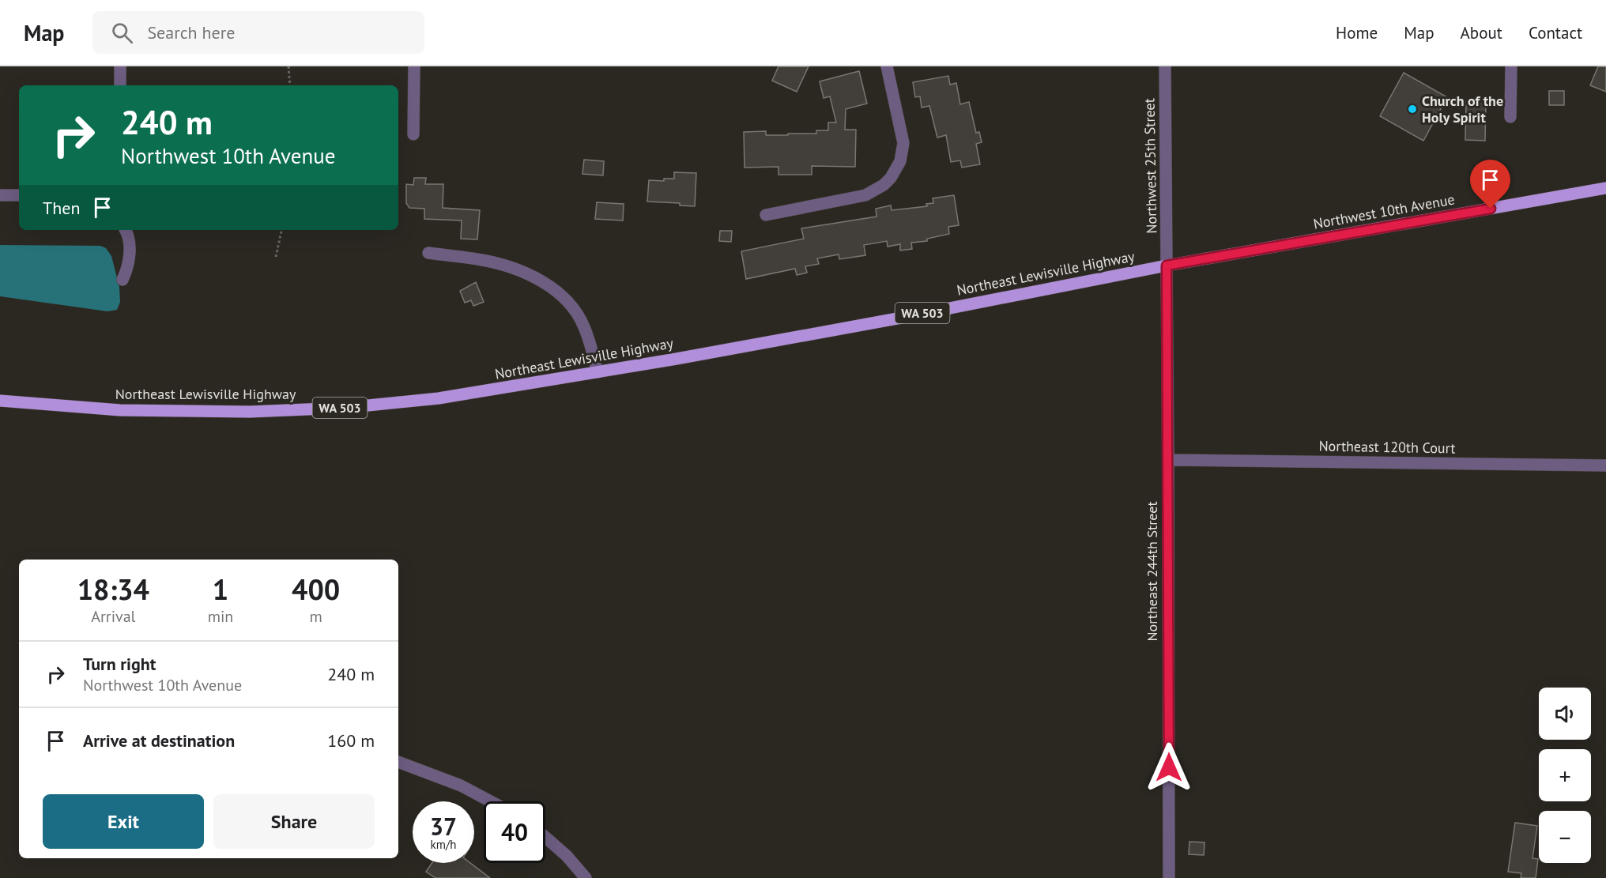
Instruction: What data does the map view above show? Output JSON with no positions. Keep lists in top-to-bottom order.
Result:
{
  "streets": {
    "main road": ["Northwest 10th Avenue", "Northeast Lewisville Highway", "WA 503"],
    "street": ["Northwest 25th Street", "Northeast 120th Court", "Northeast 244th Street"]
  },
  "crossings": [
    ["Northwest 25th Street", "Northwest 10th Avenue"],
    ["Northwest 25th Street", "Northeast Lewisville Highway"],
    ["Northwest 25th Street", "Northeast 244th Street"],
    ["Northwest 10th Avenue", "Northeast Lewisville Highway"],
    ["Northwest 10th Avenue", "Northeast 244th Street"],
    ["Northeast Lewisville Highway", "Northeast 244th Street"],
    ["Northeast 120th Court", "Northeast 244th Street"]
  ],
  "places": ["Church of the Holy Spirit"],
  "page": {
    "header": "Map",
    "search": "Search here",
    "nav": [
      "Home",
      "Map",
      "About",
      "Contact"
    ],
    "turn": ["240 m", "Northwest 10th Avenue"],
    "then": "Then",
    "eta": [
      "18:34",
      "Arrival",
      "1",
      "min",
      "400",
      "m"
    ],
    "list": [
      {
        "name": "Turn right",
        "note": "Northwest 10th Avenue",
        "value": "240 m"
      },
      {
        "name": "Arrive at destination",
        "value": "160 m"
      }
    ],
    "map_buttons": ["+", "−"],
    "buttons": ["Exit", "Share"],
    "speed": "37 km/h",
    "limit": "40"
  }
}
